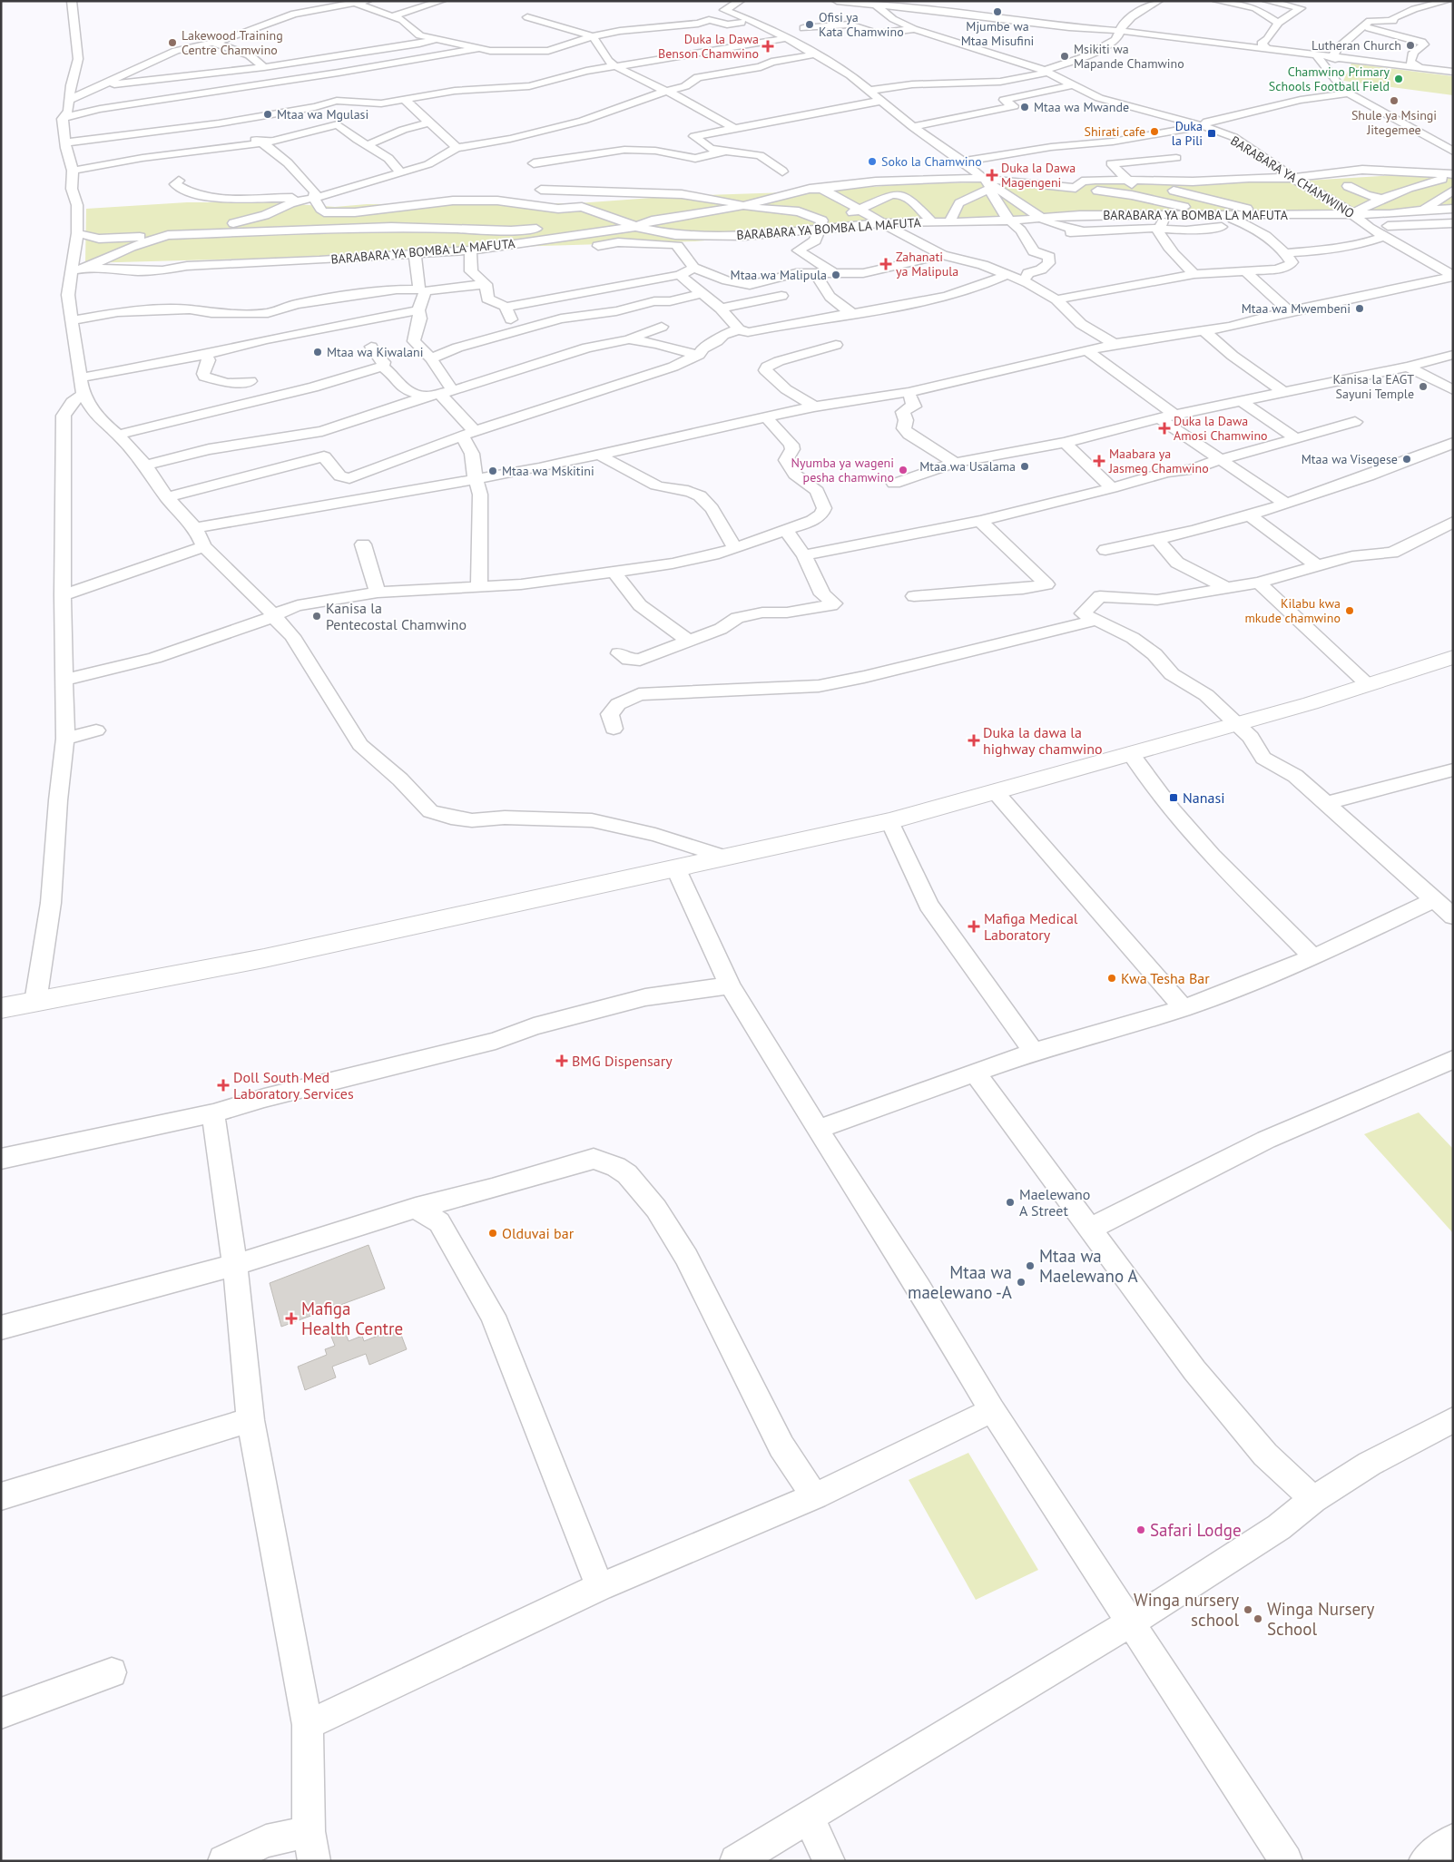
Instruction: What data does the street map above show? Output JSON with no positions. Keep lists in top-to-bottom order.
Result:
{
  "streets": {
    "street": ["BARABARA YA CHAMWINO", "BARABARA YA BOMBA LA MAFUTA"]
  },
  "crossings": [
    ["BARABARA YA CHAMWINO", "BARABARA YA BOMBA LA MAFUTA"]
  ],
  "places": {
    "other": [
      "Mjumbe wa Mtaa Misufini",
      "Ofisi ya Kata Chamwino",
      "Lakewood Training Centre Chamwino",
      "Lutheran Church",
      "Msikiti wa Mapande Chamwino",
      "Chamwino Primary Schools Football Field",
      "Shule ya Msingi Jitegemee",
      "Mtaa wa Mwande",
      "Mtaa wa Mgulasi",
      "Shirati cafe",
      "Soko la Chamwino",
      "Mtaa wa Malipula",
      "Mtaa wa Mwembeni",
      "Mtaa wa Kiwalani",
      "Kanisa la EAGT Sayuni Temple",
      "Mtaa wa Visegese",
      "Mtaa wa Usalama",
      "Nyumba ya wageni pesha chamwino",
      "Mtaa wa Mskitini",
      "Kilabu kwa mkude chamwino",
      "Kanisa la Pentecostal Chamwino",
      "Kwa Tesha Bar",
      "Maelewano A Street",
      "Olduvai bar",
      "Mtaa wa Maelewano A",
      "Mtaa wa maelewano -A",
      "Safari Lodge",
      "Winga nursery school",
      "Winga Nursery School"
    ],
    "health": [
      "Duka la Dawa Benson Chamwino",
      "Duka la Dawa Magengeni",
      "Zahanati ya Malipula",
      "Duka la Dawa Amosi Chamwino",
      "Maabara ya Jasmeg Chamwino",
      "Duka la dawa la highway chamwino",
      "Mafiga Medical Laboratory",
      "BMG Dispensary",
      "Doll South Med Laboratory Services",
      "Mafiga Health Centre"
    ],
    "transit": ["Duka la Pili", "Nanasi"]
  }
}
